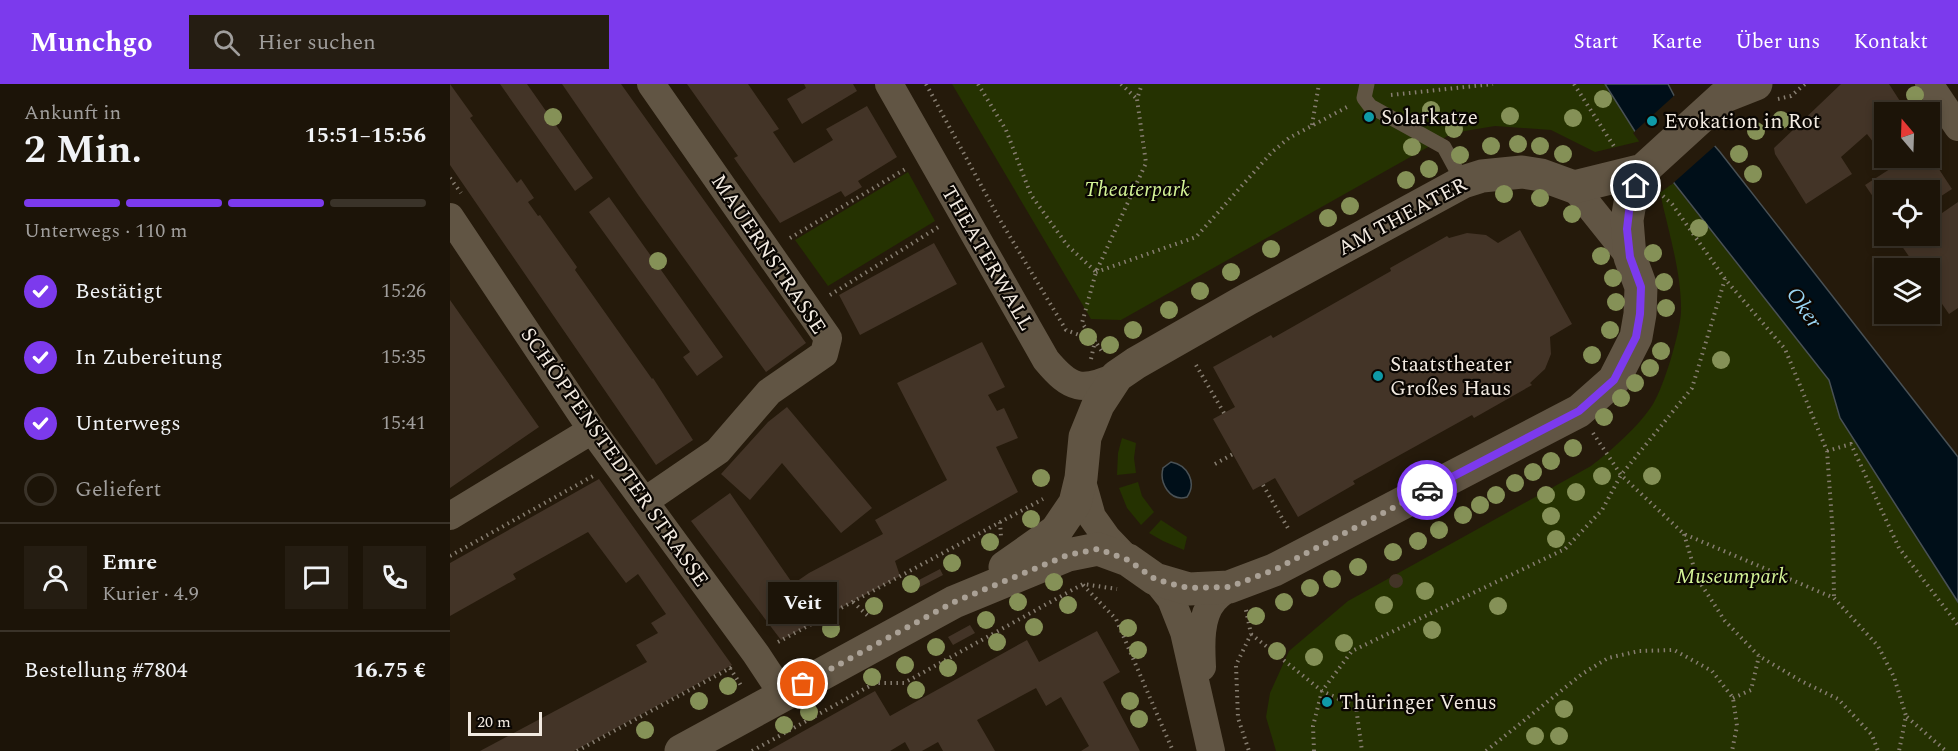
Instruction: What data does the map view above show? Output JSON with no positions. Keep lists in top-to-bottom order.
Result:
{
  "streets": {
    "street": [
      "AM THEATER",
      "MAUERNSTRASSE",
      "THEATERWALL",
      "SCHÖPPENSTEDTER STRASSE"
    ]
  },
  "crossings": [
    ["MAUERNSTRASSE", "SCHÖPPENSTEDTER STRASSE"]
  ],
  "water": ["Oker"],
  "parks": ["Theaterpark", "Museumpark"],
  "places": [
    "Solarkatze",
    "Evokation in Rot",
    "Staatstheater Großes Haus",
    "Veit",
    "Thüringer Venus"
  ],
  "scale_bar": "20 m",
  "north": "top",
  "page": {
    "header": "Munchgo",
    "search": "Hier suchen",
    "nav": [
      "Start",
      "Karte",
      "Über uns",
      "Kontakt"
    ],
    "heading": ["2 Min.", "Ankunft in", "15:51–15:56"],
    "panel": [
      "Emre",
      "Kurier · 4.9",
      "Bestellung #7804",
      "16.75 €"
    ],
    "bar": "Unterwegs · 110 m",
    "list": [
      ["Bestätigt", "15:26"],
      ["In Zubereitung", "15:35"],
      ["Unterwegs", "15:41"],
      "Geliefert"
    ],
    "bubble": "Veit",
    "scale": "20 m"
  }
}
